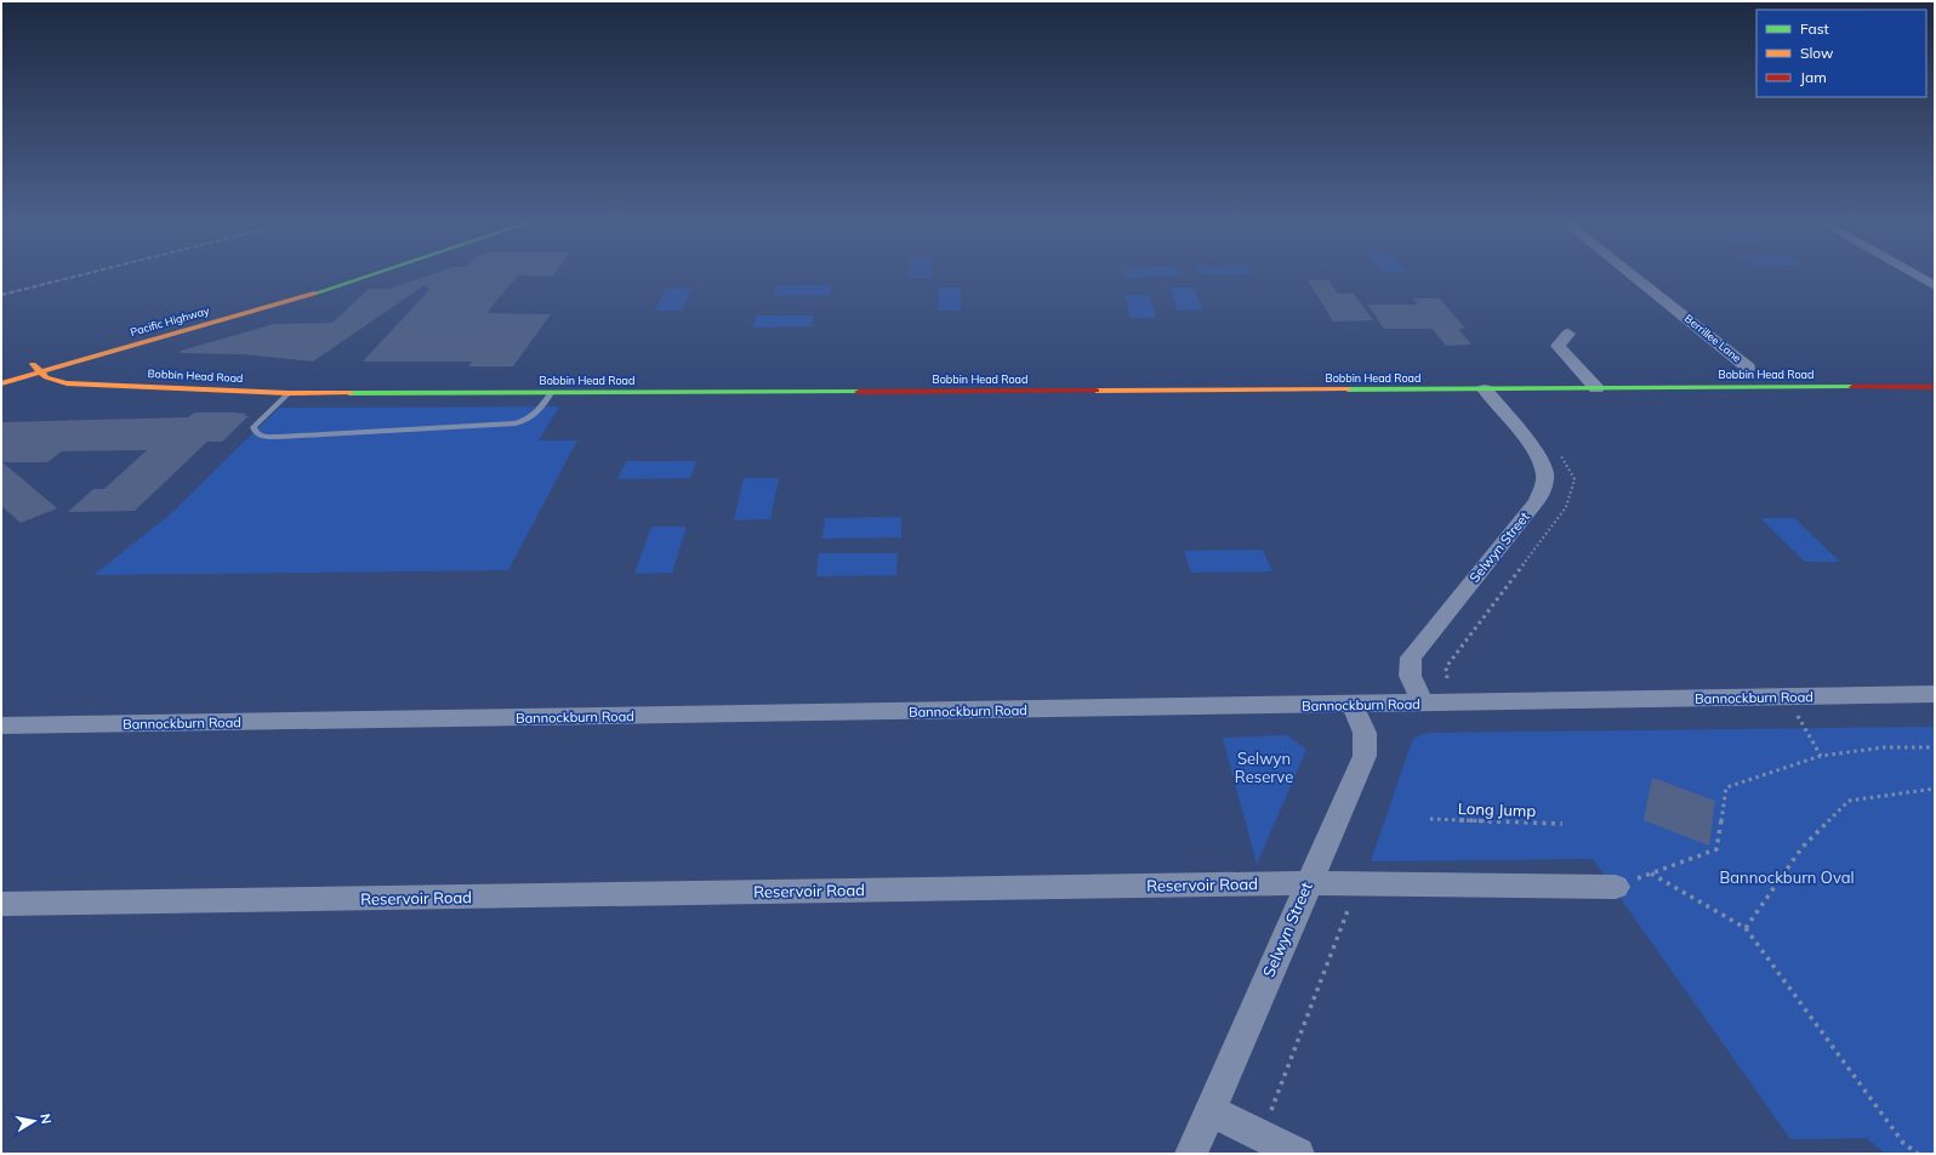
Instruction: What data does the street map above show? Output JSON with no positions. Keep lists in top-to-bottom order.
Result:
{
  "streets": {
    "main road": ["Pacific Highway", "Bobbin Head Road"],
    "street": [
      "Berrillee Lane",
      "Selwyn Street",
      "Bannockburn Road",
      "Reservoir Road"
    ],
    "path": ["Long Jump"]
  },
  "crossings": [
    ["Pacific Highway", "Bobbin Head Road"],
    ["Bobbin Head Road", "Selwyn Street"],
    ["Selwyn Street", "Bannockburn Road"],
    ["Selwyn Street", "Reservoir Road"]
  ],
  "parks": ["Selwyn Reserve", "Bannockburn Oval"],
  "legend": ["Fast", "Slow", "Jam"],
  "north": "right"
}
